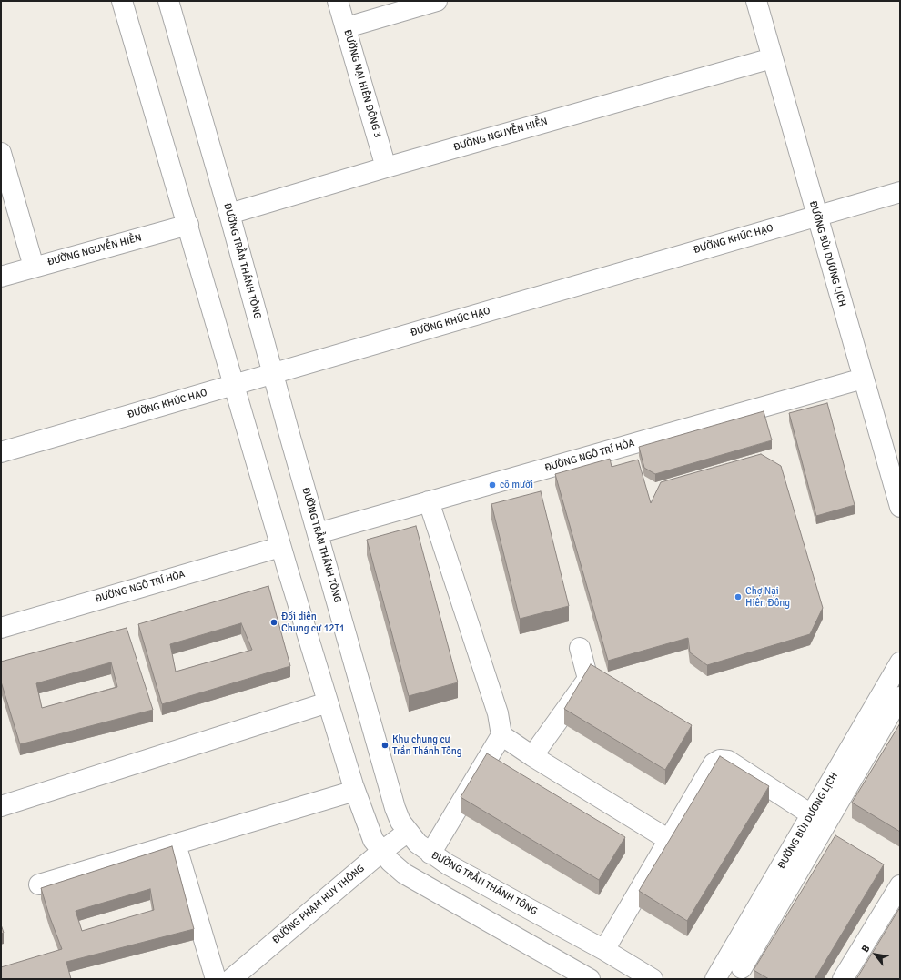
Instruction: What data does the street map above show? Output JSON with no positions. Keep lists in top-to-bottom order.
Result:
{
  "streets": {
    "street": [
      "ĐƯỜNG NẠI HIÊN ĐÔNG 3",
      "ĐƯỜNG NGUYỄN HIỀN",
      "ĐƯỜNG KHÚC HẠO",
      "ĐƯỜNG BÙI DƯƠNG LỊCH",
      "ĐƯỜNG TRẦN THÁNH TÔNG",
      "ĐƯỜNG NGÔ TRÍ HÒA",
      "ĐƯỜNG PHẠM HUY THÔNG"
    ]
  },
  "crossings": [
    ["ĐƯỜNG NẠI HIÊN ĐÔNG 3", "ĐƯỜNG NGUYỄN HIỀN"],
    ["ĐƯỜNG NGUYỄN HIỀN", "ĐƯỜNG BÙI DƯƠNG LỊCH"],
    ["ĐƯỜNG NGUYỄN HIỀN", "ĐƯỜNG TRẦN THÁNH TÔNG"],
    ["ĐƯỜNG KHÚC HẠO", "ĐƯỜNG BÙI DƯƠNG LỊCH"],
    ["ĐƯỜNG KHÚC HẠO", "ĐƯỜNG TRẦN THÁNH TÔNG"],
    ["ĐƯỜNG BÙI DƯƠNG LỊCH", "ĐƯỜNG NGÔ TRÍ HÒA"],
    ["ĐƯỜNG TRẦN THÁNH TÔNG", "ĐƯỜNG NGÔ TRÍ HÒA"],
    ["ĐƯỜNG TRẦN THÁNH TÔNG", "ĐƯỜNG PHẠM HUY THÔNG"]
  ],
  "places": [
    "cô mười",
    "Chợ Nại Hiên Đông",
    "Đối diện Chung cư 12T1",
    "Khu chung cư Trần Thánh Tông"
  ],
  "north": "top left"
}
